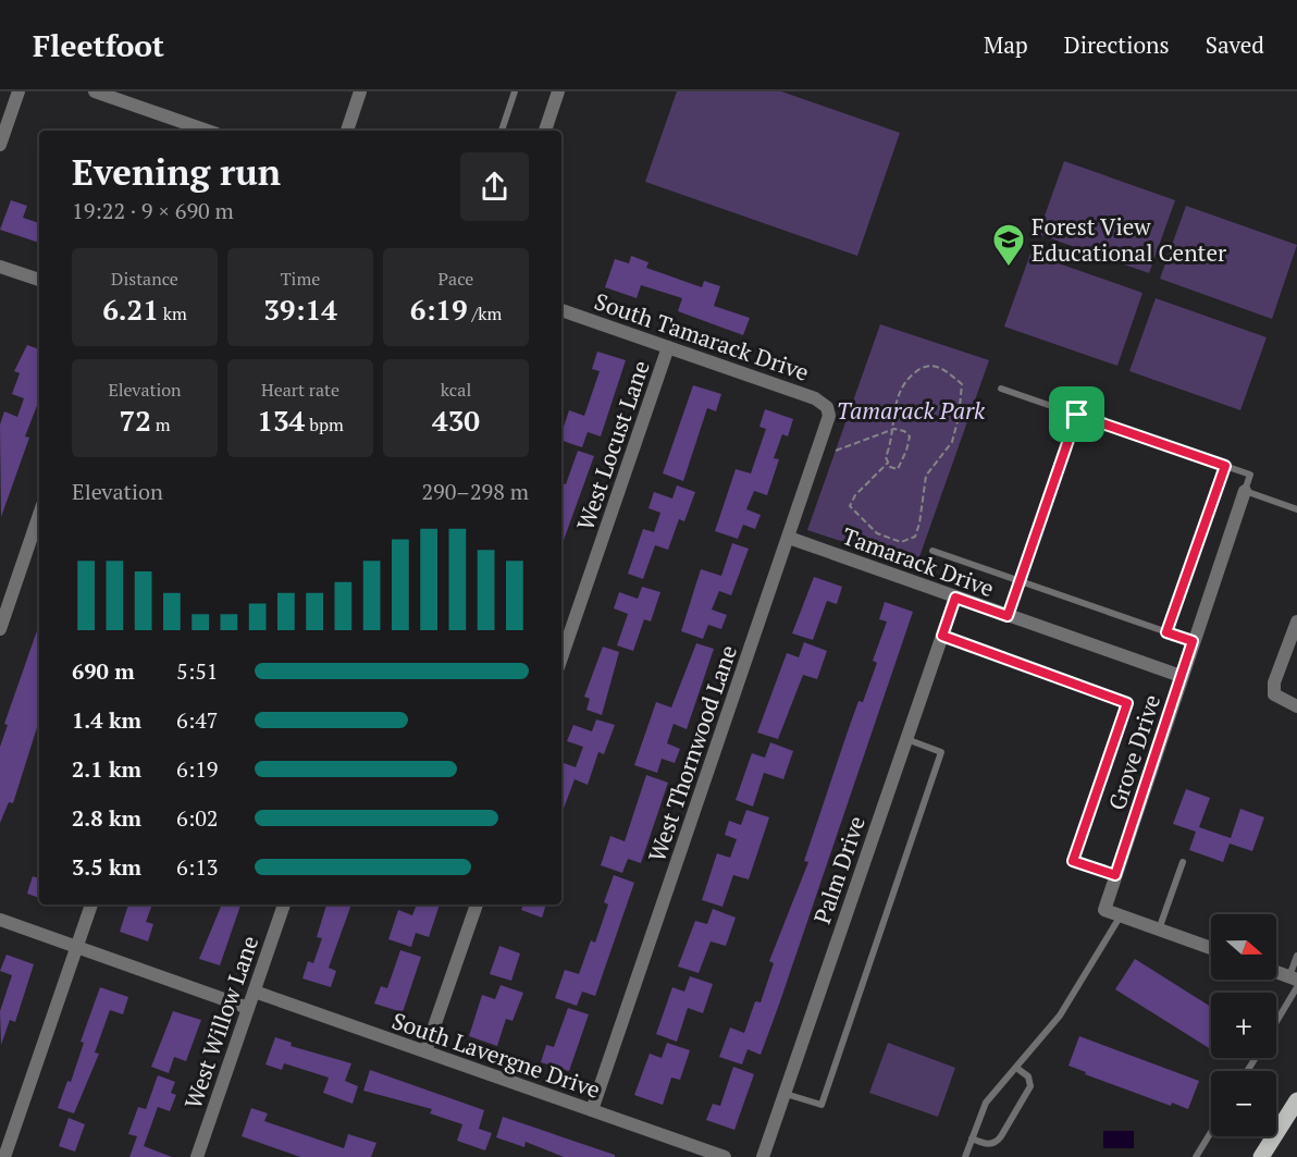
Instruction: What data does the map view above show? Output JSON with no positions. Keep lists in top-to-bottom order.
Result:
{
  "streets": {
    "street": [
      "South Tamarack Drive",
      "West Locust Lane",
      "Tamarack Drive",
      "Grove Drive",
      "West Thornwood Lane",
      "Palm Drive",
      "West Willow Lane",
      "South Lavergne Drive"
    ]
  },
  "crossings": [
    ["South Tamarack Drive", "West Locust Lane"],
    ["South Tamarack Drive", "West Thornwood Lane"],
    ["Tamarack Drive", "Grove Drive"],
    ["Tamarack Drive", "West Thornwood Lane"],
    ["Tamarack Drive", "Palm Drive"],
    ["West Thornwood Lane", "South Lavergne Drive"],
    ["West Willow Lane", "South Lavergne Drive"]
  ],
  "parks": ["Tamarack Park"],
  "places": {
    "school or university": ["Forest View Educational Center"]
  },
  "north": "right",
  "page": {
    "header": "Fleetfoot",
    "nav": ["Map", "Directions", "Saved"],
    "heading": ["Evening run", "19:22 · 9 × 690 m"],
    "stats": [
      ["Distance", "6.21 km"],
      ["Time", "39:14"],
      ["Pace", "6:19 /km"],
      ["Elevation", "72 m"],
      ["Heart rate", "134 bpm"],
      ["kcal", "430"]
    ],
    "chart": ["Elevation", "290–298 m"],
    "list": [
      {
        "name": "690 m",
        "note": "5:51"
      },
      {
        "name": "1.4 km",
        "note": "6:47"
      },
      {
        "name": "2.1 km",
        "note": "6:19"
      },
      {
        "name": "2.8 km",
        "note": "6:02"
      },
      {
        "name": "3.5 km",
        "note": "6:13"
      }
    ],
    "map_buttons": ["+", "−"]
  }
}
